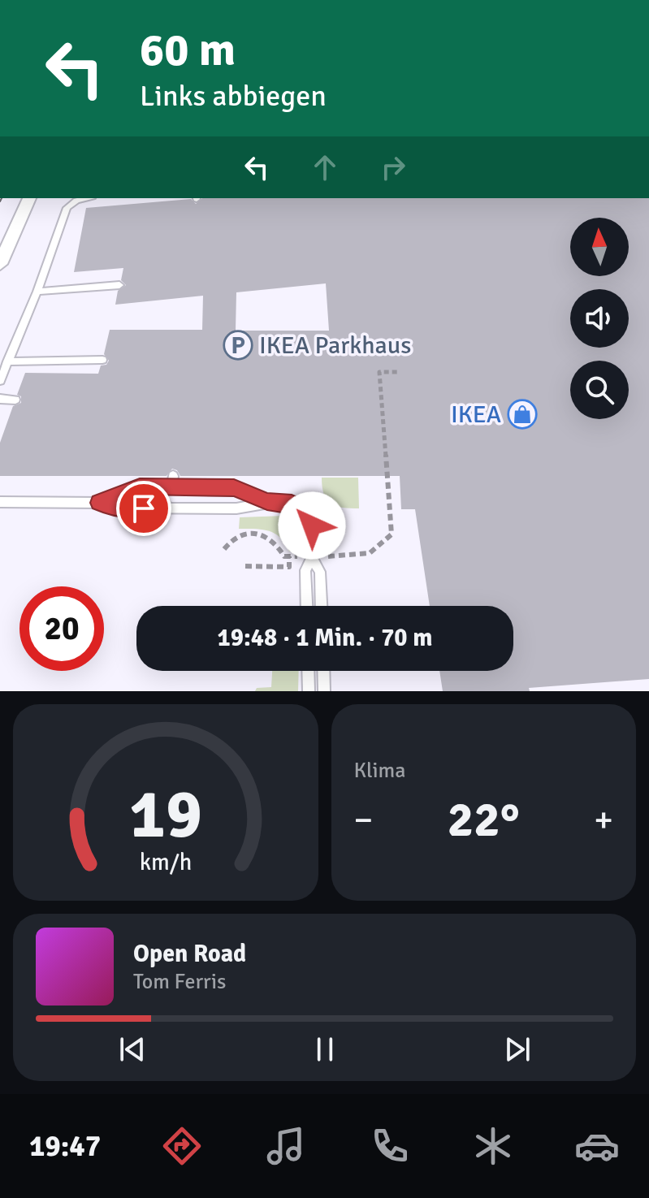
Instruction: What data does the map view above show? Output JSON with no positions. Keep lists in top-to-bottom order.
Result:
{
  "places": {
    "parking": ["IKEA Parkhaus"],
    "shop": ["IKEA"]
  },
  "north": "top",
  "page": {
    "turn": ["60 m", "Links abbiegen"],
    "limit": "20",
    "trip": "19:48 · 1 Min. · 70 m",
    "tile": "Klima",
    "heat": ["−", "22°", "+"],
    "song": ["Open Road", "Tom Ferris"],
    "tabs": "19:47",
    "gauge": ["19", "km/h"]
  }
}
